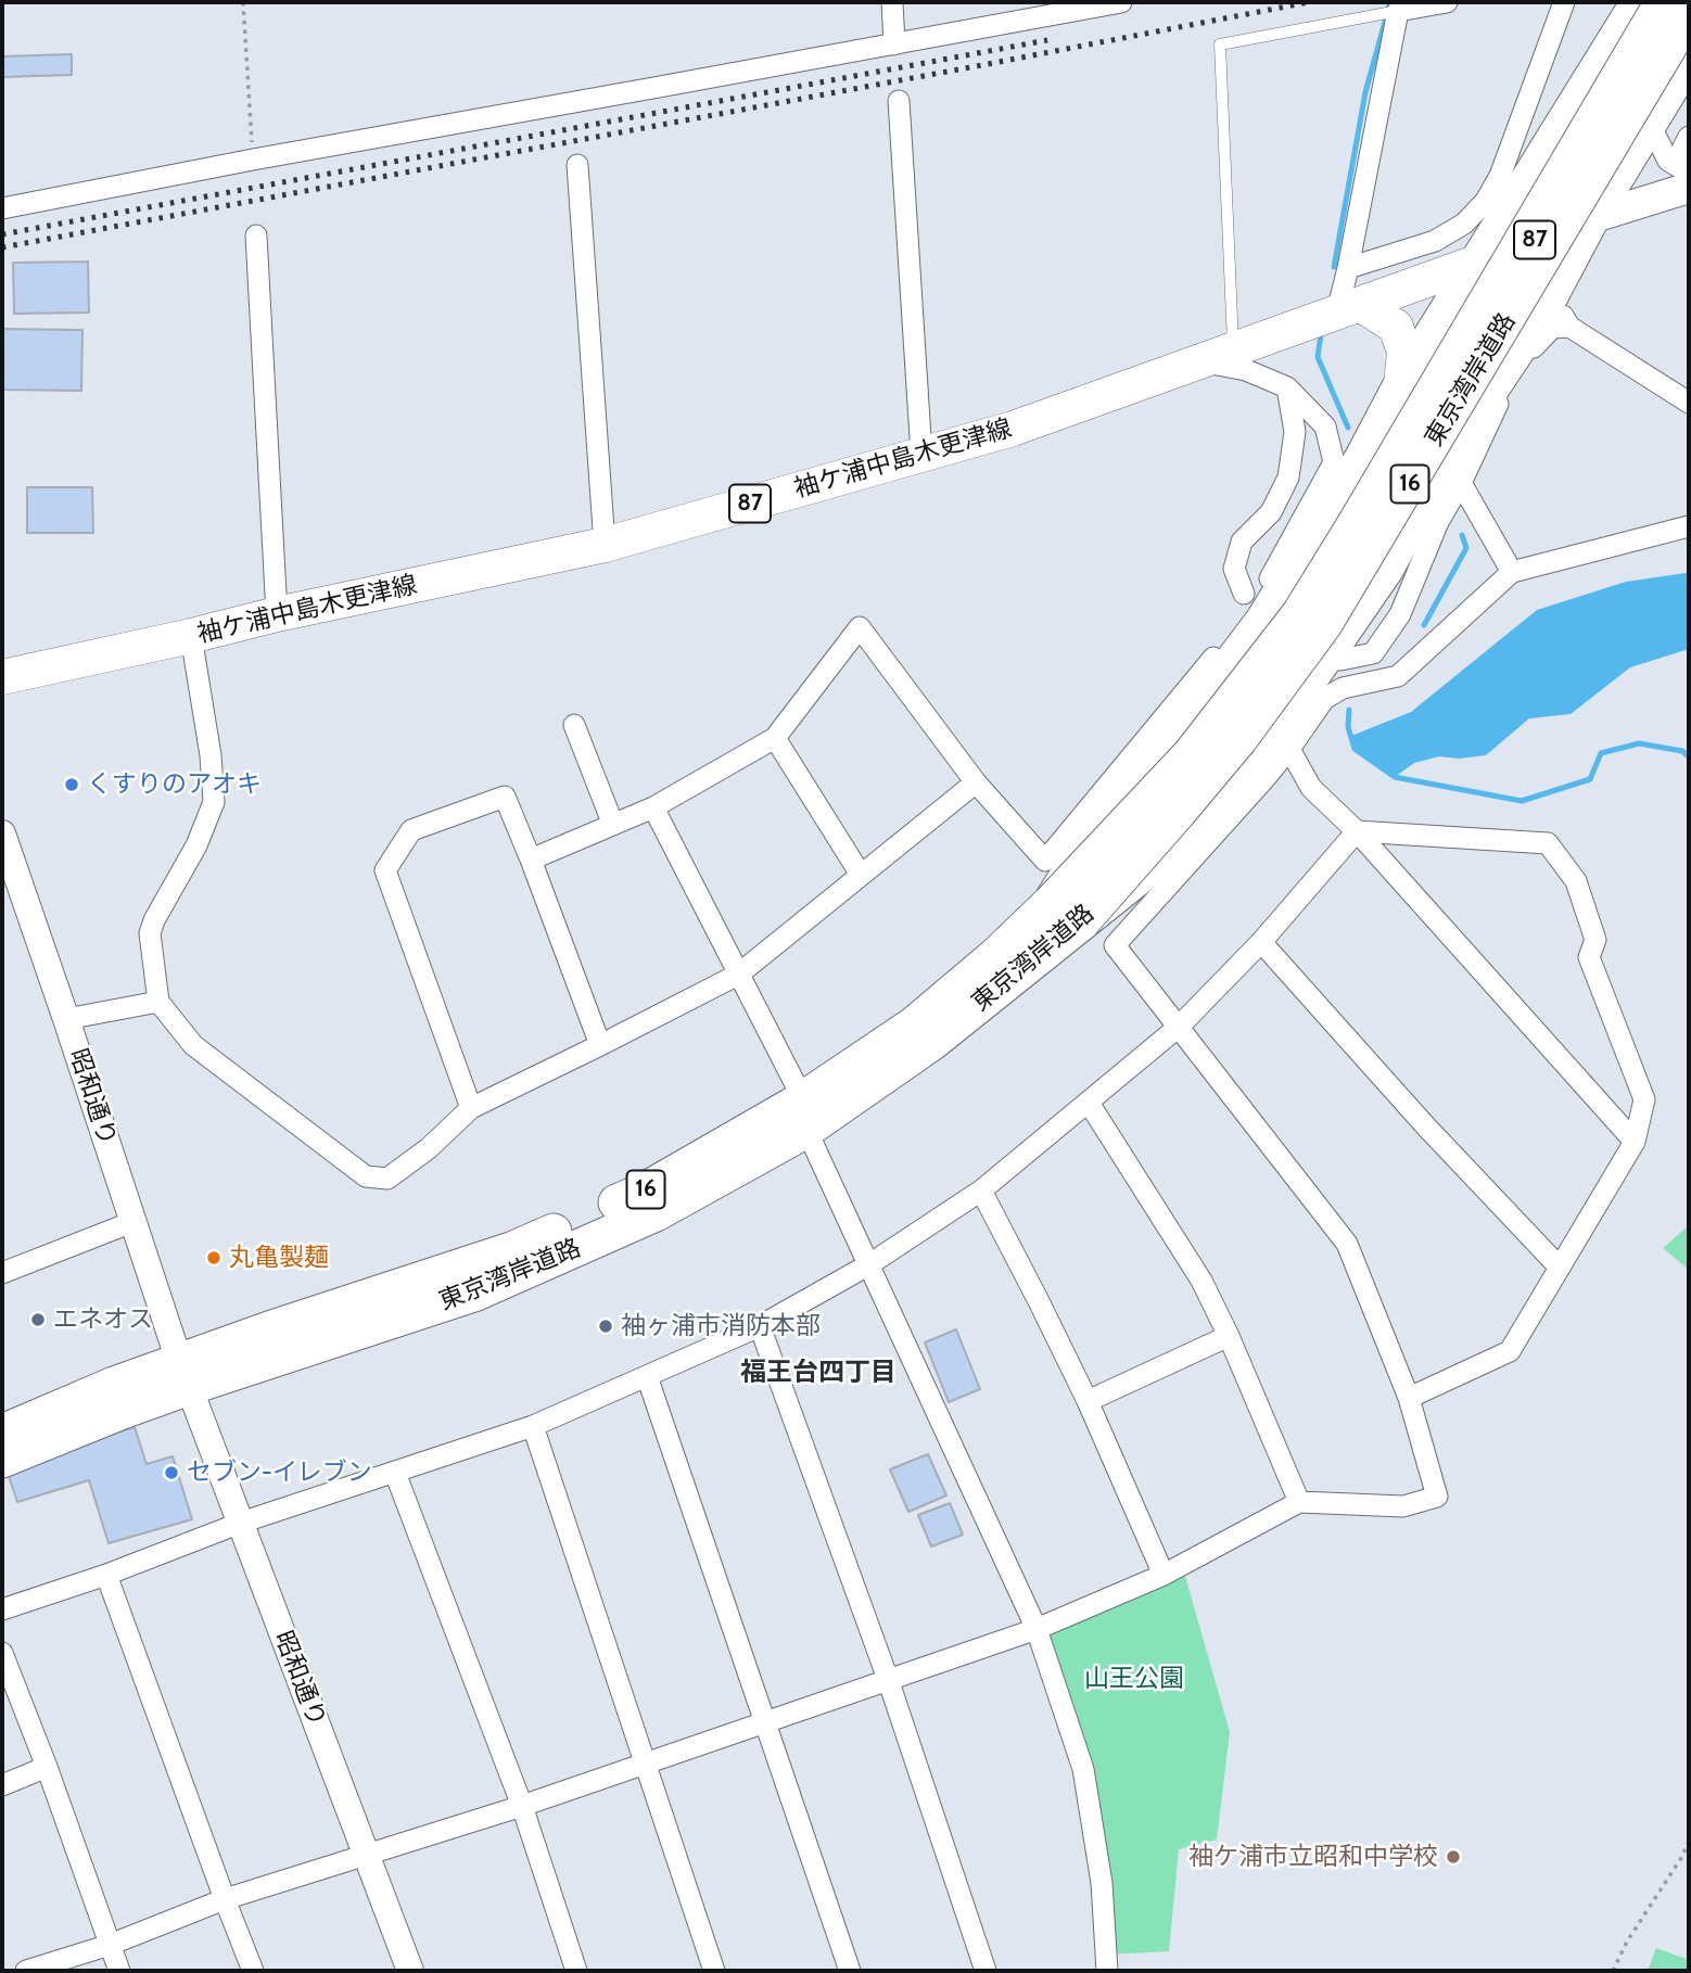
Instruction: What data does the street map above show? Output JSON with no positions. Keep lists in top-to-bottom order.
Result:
{
  "streets": {
    "highway": ["東京湾岸道路", "16"],
    "main road": ["87", "袖ケ浦中島木更津線"],
    "street": ["昭和通り"]
  },
  "crossings": [
    ["87", "袖ケ浦中島木更津線"],
    ["87", "16"],
    ["東京湾岸道路", "16"],
    ["東京湾岸道路", "昭和通り"],
    ["袖ケ浦中島木更津線", "16"]
  ],
  "districts": ["福王台四丁目"],
  "parks": ["山王公園"],
  "places": [
    "くすりのアオキ",
    "丸亀製麺",
    "エネオス",
    "袖ヶ浦市消防本部",
    "セブン-イレブン",
    "袖ケ浦市立昭和中学校"
  ]
}
